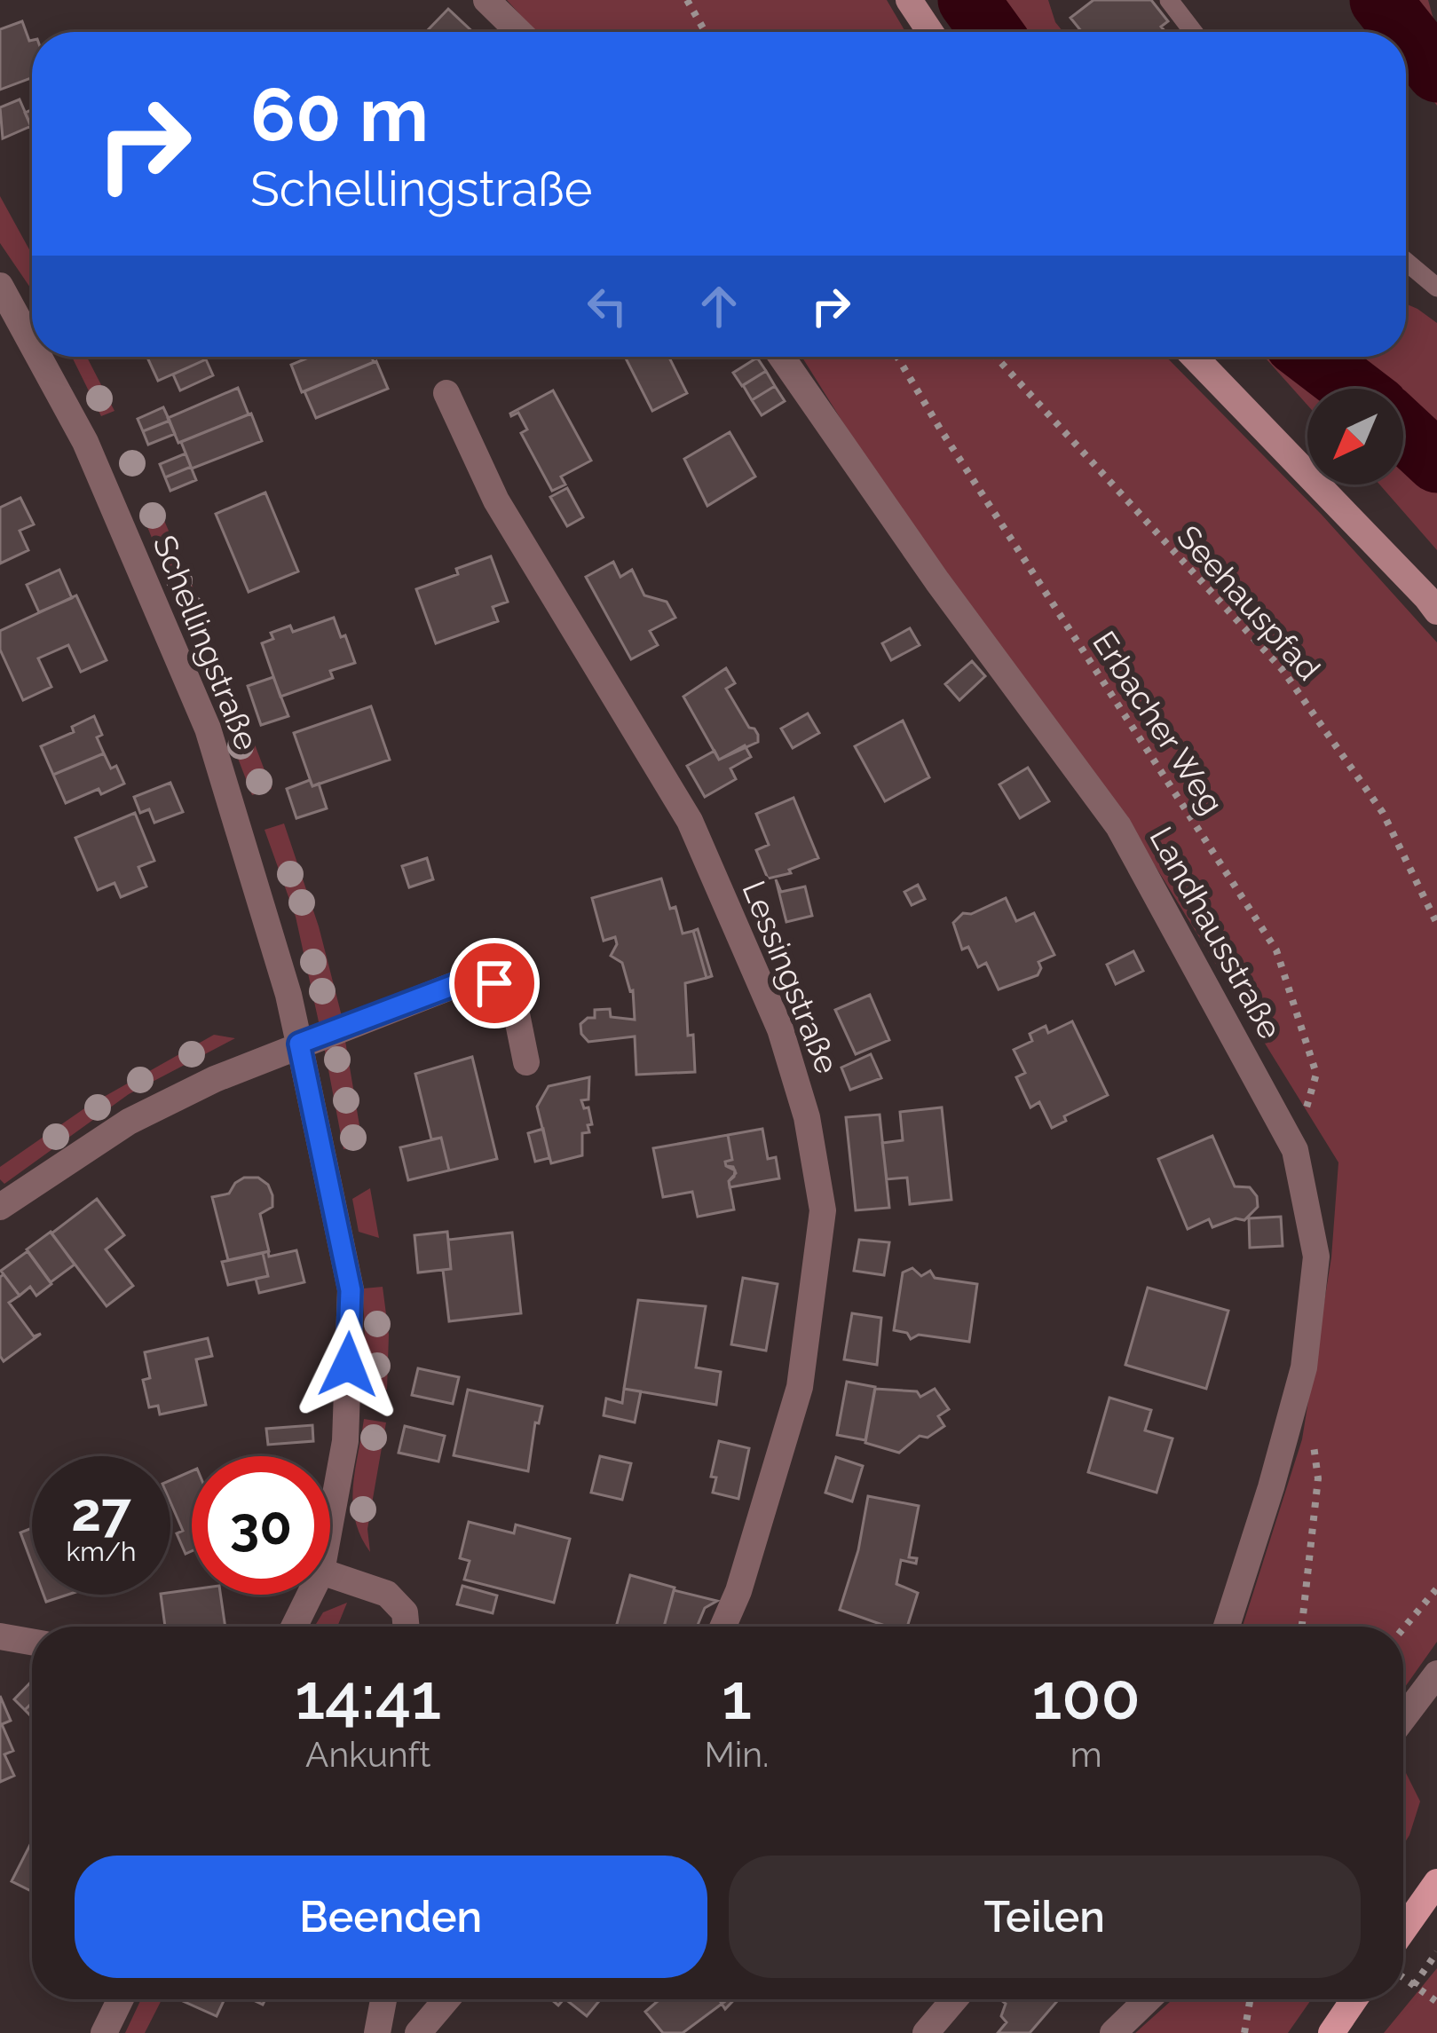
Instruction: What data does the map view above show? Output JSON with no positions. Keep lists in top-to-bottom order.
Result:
{
  "streets": {
    "street": ["Schellingstraße", "Landhausstraße", "Lessingstraße"],
    "path": ["Seehauspfad", "Erbacher Weg"]
  },
  "crossings": [
    ["Erbacher Weg", "Landhausstraße"]
  ],
  "north": "bottom left",
  "page": {
    "turn": ["60 m", "Schellingstraße"],
    "speed": "27 km/h",
    "limit": "30",
    "eta": [
      "14:41",
      "Ankunft",
      "1",
      "Min.",
      "100",
      "m"
    ],
    "buttons": ["Beenden", "Teilen"]
  }
}
